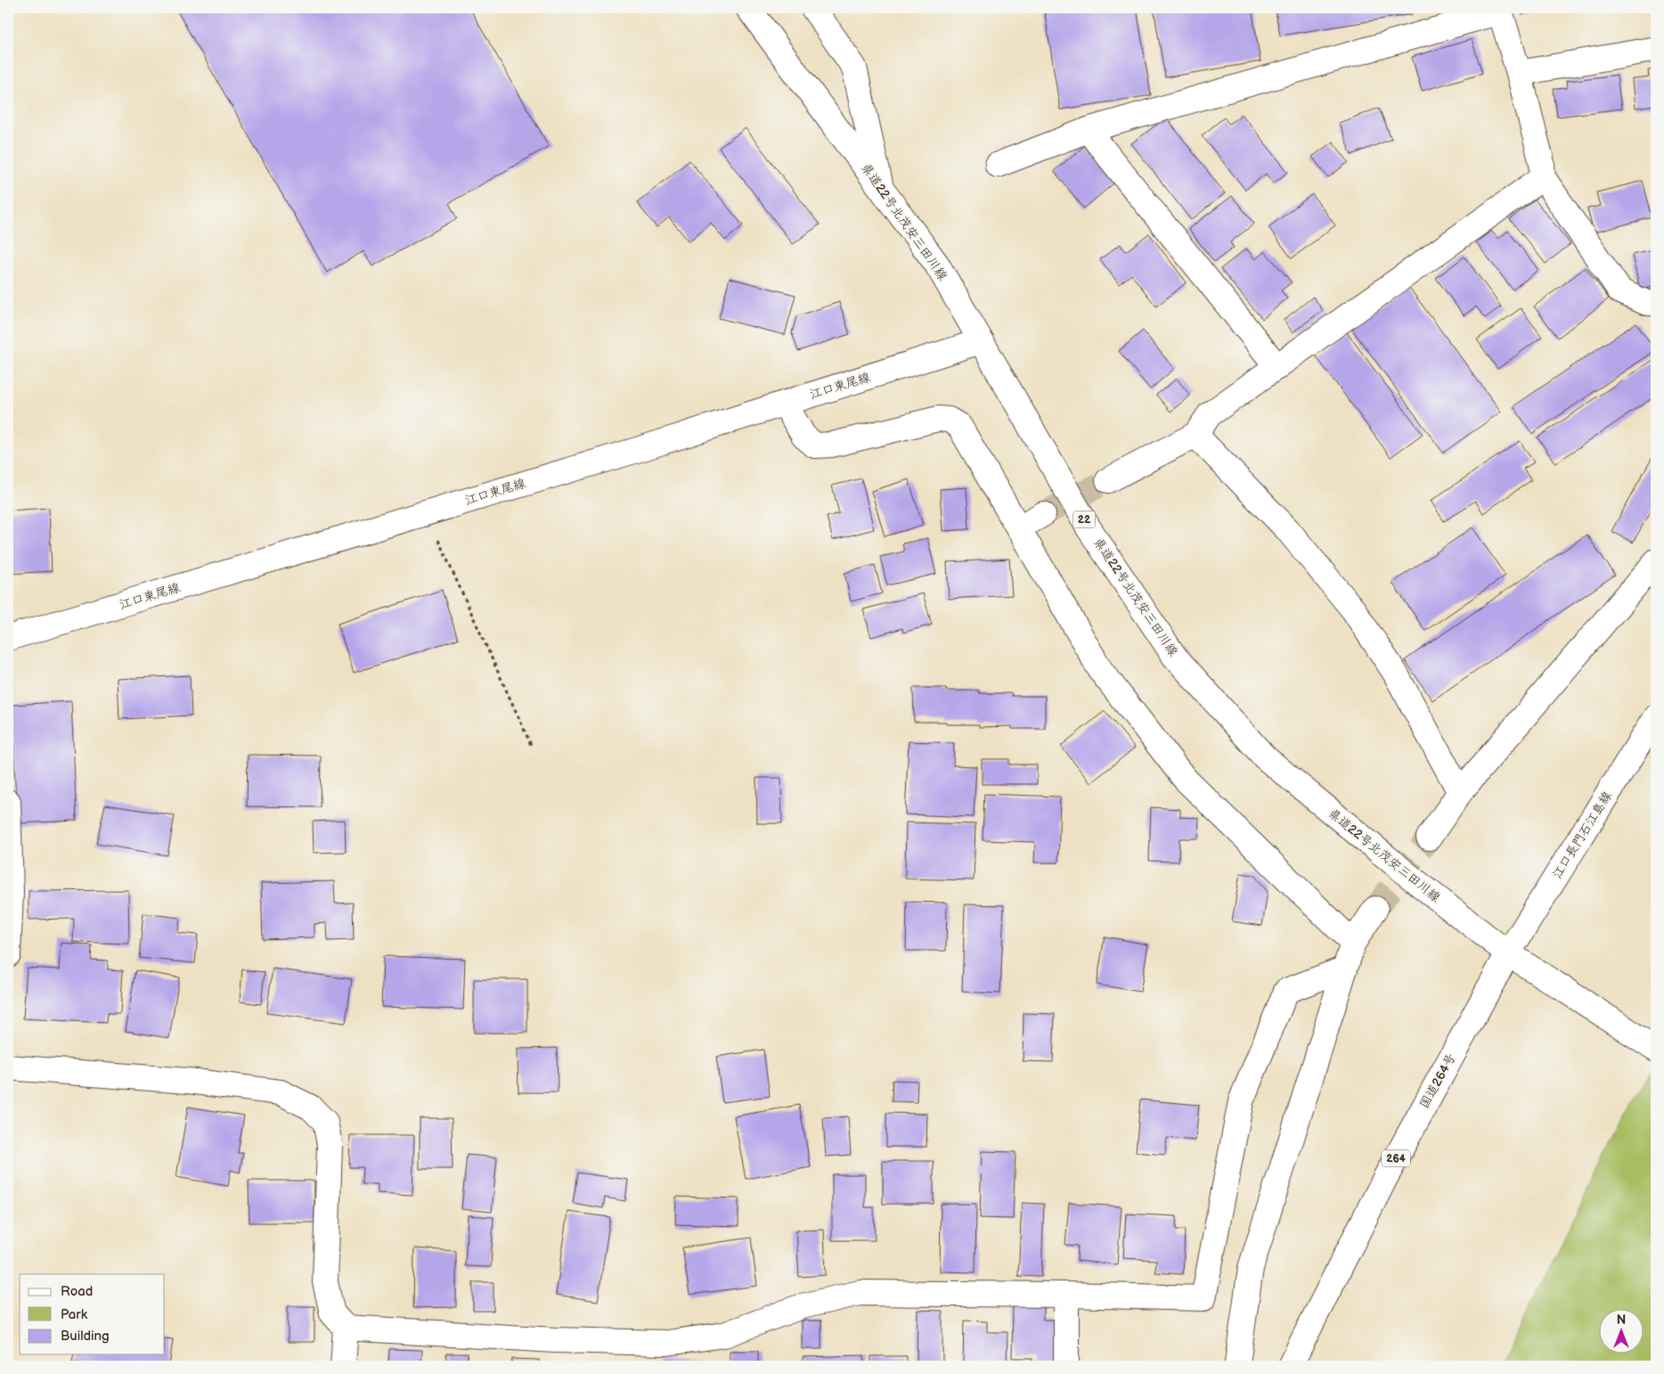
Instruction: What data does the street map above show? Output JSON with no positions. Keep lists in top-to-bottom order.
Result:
{
  "streets": {
    "main road": [
      "県道22号北茂安三田川線",
      "江口東尾線",
      "22",
      "江口長門石江島線",
      "国道264号",
      "264"
    ]
  },
  "crossings": [
    ["県道22号北茂安三田川線", "江口東尾線"],
    ["県道22号北茂安三田川線", "江口長門石江島線"],
    ["県道22号北茂安三田川線", "国道264号"],
    ["江口長門石江島線", "国道264号"]
  ],
  "legend": ["Road", "Park", "Building"],
  "north": "top"
}
